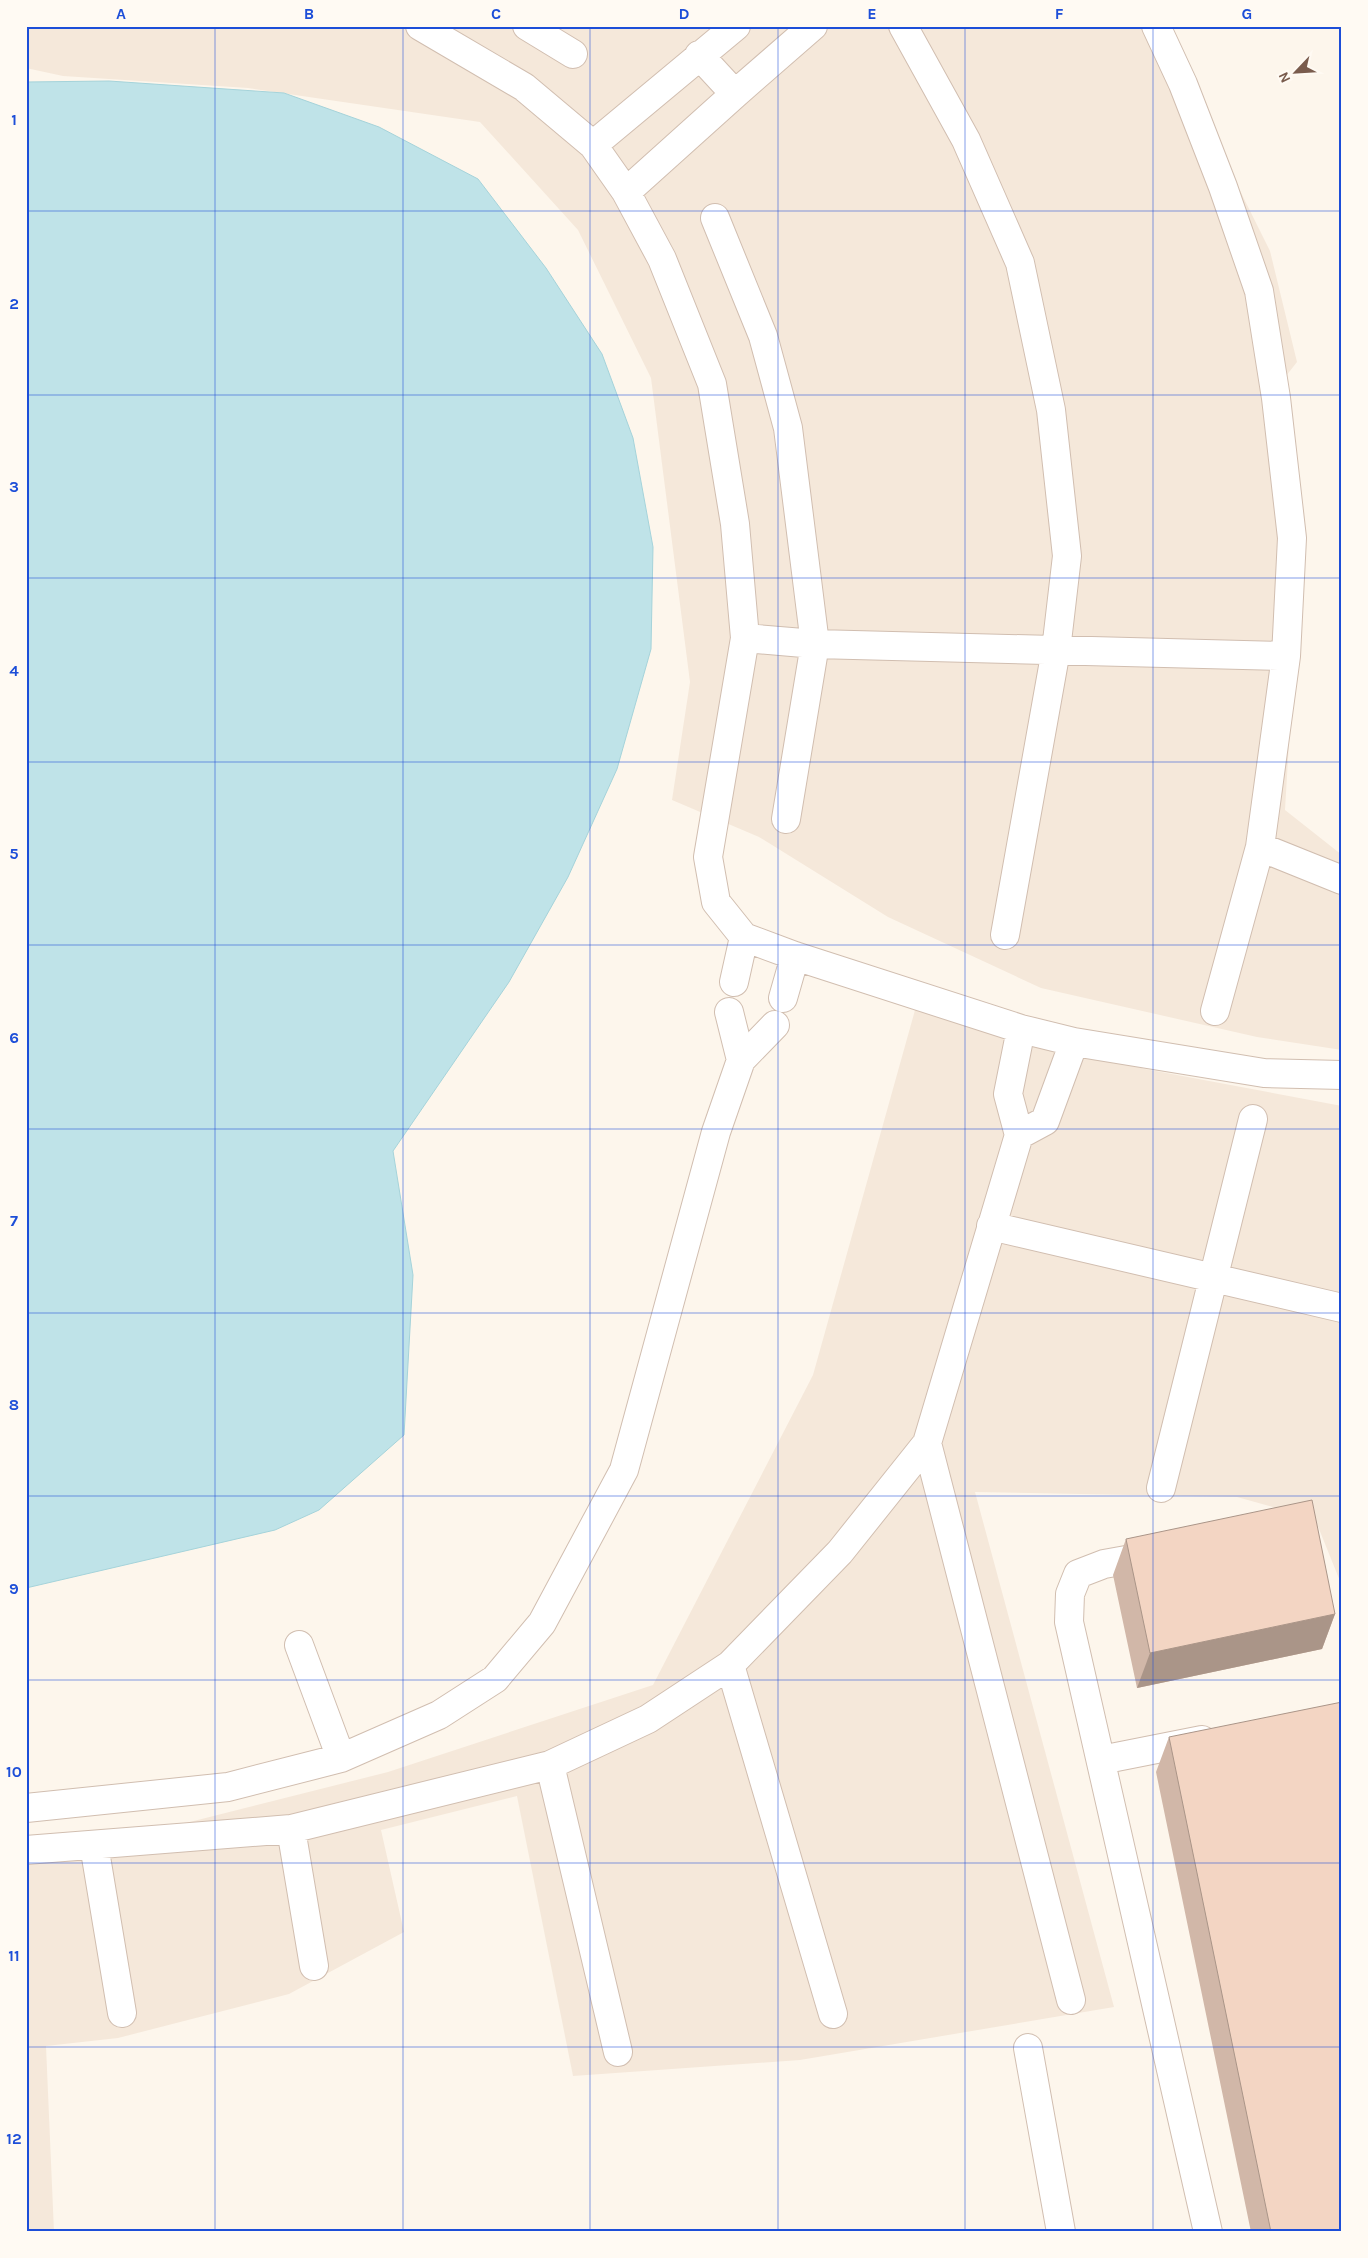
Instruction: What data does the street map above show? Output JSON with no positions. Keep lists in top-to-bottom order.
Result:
{
  "north": "bottom left",
  "grid": {
    "columns": [
      "A",
      "B",
      "C",
      "D",
      "E",
      "F",
      "G"
    ],
    "rows": [
      "1",
      "2",
      "3",
      "4",
      "5",
      "6",
      "7",
      "8",
      "9",
      "10",
      "11",
      "12"
    ]
  }
}
